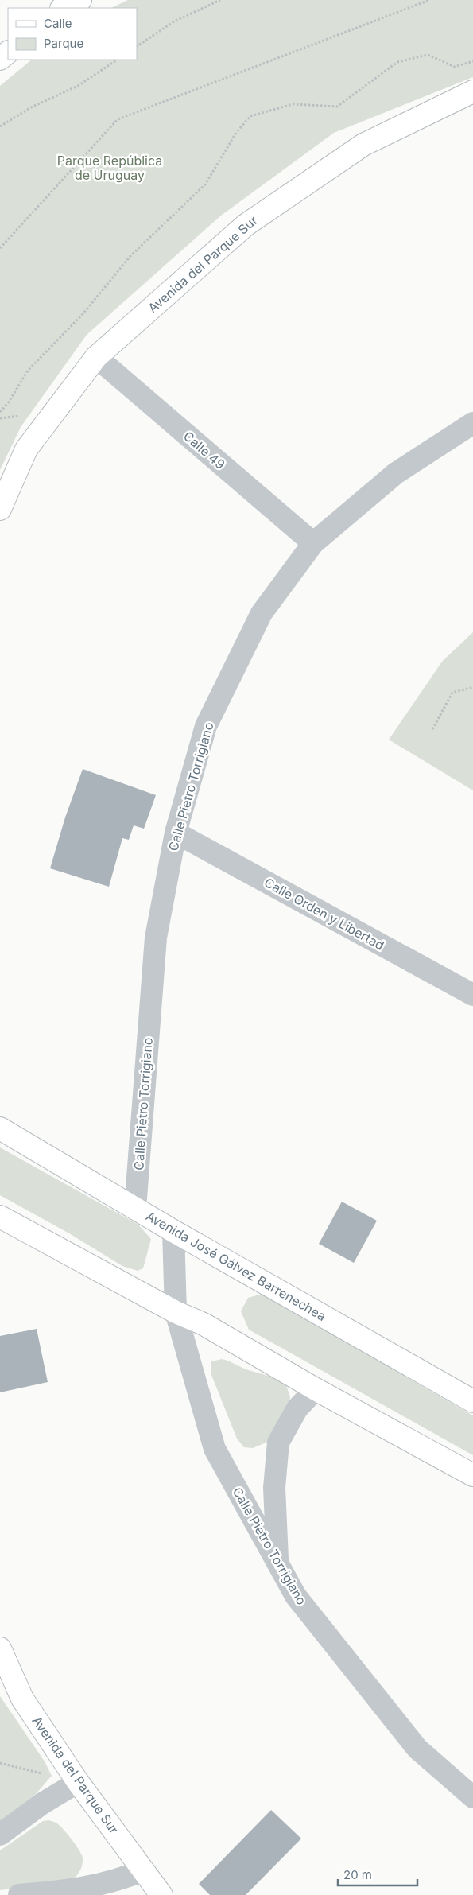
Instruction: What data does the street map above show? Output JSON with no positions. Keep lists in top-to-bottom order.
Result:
{
  "streets": {
    "main road": ["Avenida del Parque Sur", "Avenida José Gálvez Barrenechea"],
    "street": ["Calle 49", "Calle Pietro Torrigiano", "Calle Orden y Libertad"]
  },
  "crossings": [
    ["Avenida del Parque Sur", "Calle 49"],
    ["Calle 49", "Calle Pietro Torrigiano"],
    ["Calle Pietro Torrigiano", "Calle Orden y Libertad"],
    ["Calle Pietro Torrigiano", "Avenida José Gálvez Barrenechea"]
  ],
  "parks": ["Parque República de Uruguay"],
  "legend": ["Calle", "Parque"],
  "scale_bar": "20 m"
}
